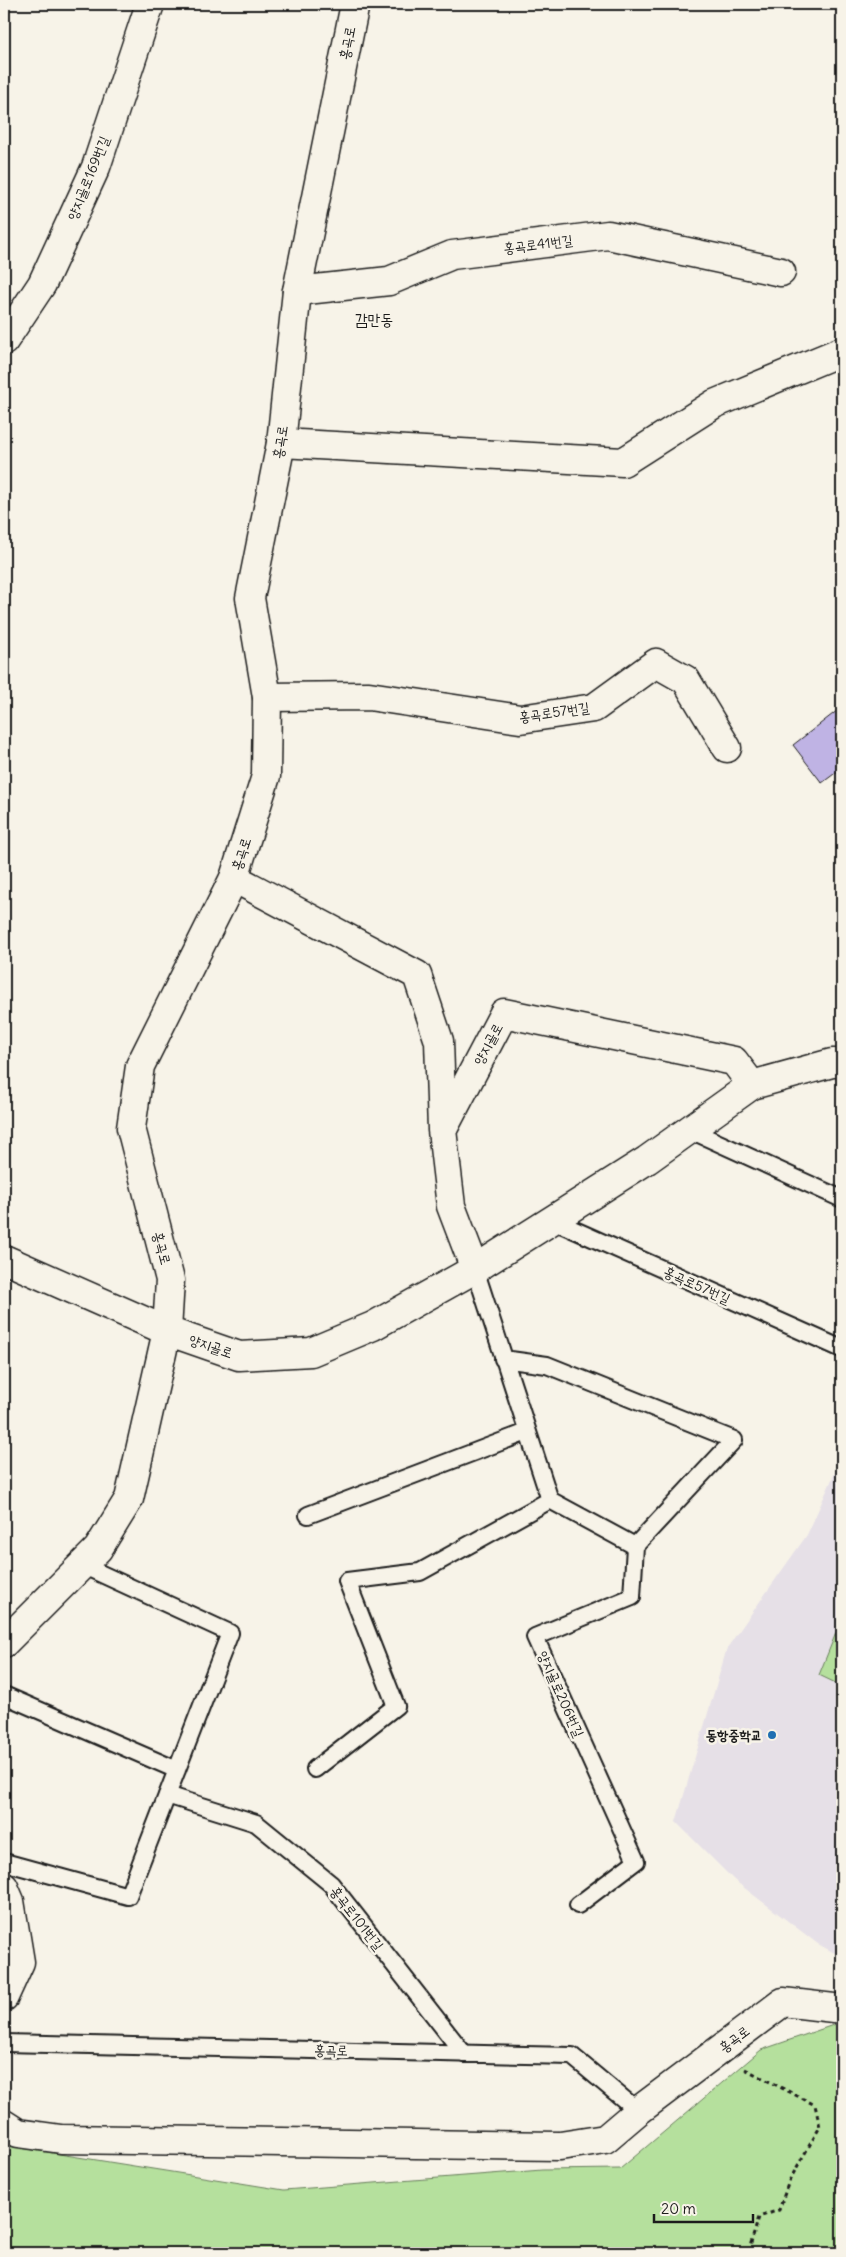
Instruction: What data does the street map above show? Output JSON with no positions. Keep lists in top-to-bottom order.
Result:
{
  "streets": {
    "street": [
      "홍곡로",
      "양지골로169번길",
      "홍곡로41번길",
      "홍곡로57번길",
      "양지골로"
    ],
    "lane": ["양지골로206번길", "홍곡로101번길"]
  },
  "crossings": [
    ["홍곡로", "홍곡로41번길"],
    ["홍곡로", "홍곡로57번길"],
    ["홍곡로", "양지골로"],
    ["홍곡로", "홍곡로101번길"],
    ["홍곡로57번길", "양지골로"]
  ],
  "districts": ["감만동"],
  "places": ["동항중학교"],
  "scale_bar": "20 m"
}
